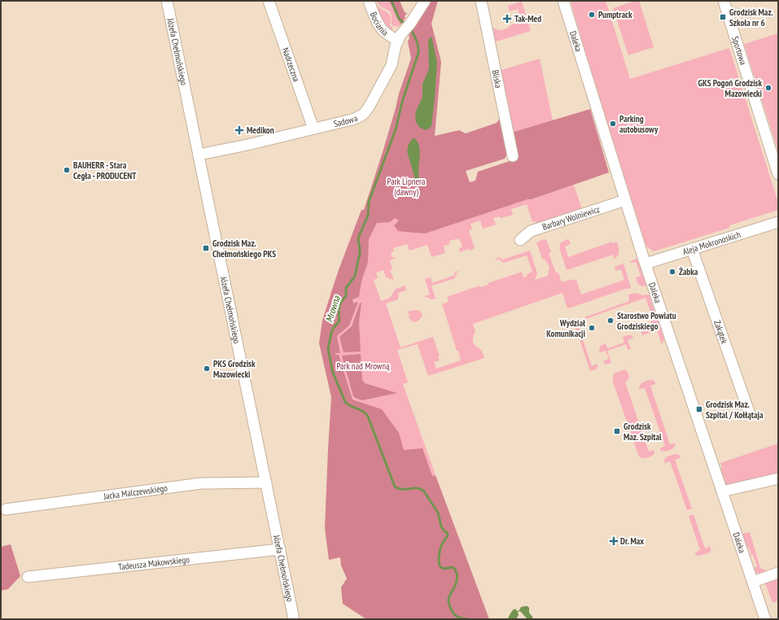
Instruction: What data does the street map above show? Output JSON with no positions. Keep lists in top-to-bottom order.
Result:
{
  "streets": {
    "street": [
      "Bociania",
      "Daleka",
      "Sportowa",
      "Józefa Chełmońskiego",
      "Nadrzeczna",
      "Bliska",
      "Sadowa",
      "Barbary Wolniewicz",
      "Aleja Mokronoskich",
      "Zakątek",
      "Jacka Malczewskiego",
      "Tadeusza Makowskiego"
    ]
  },
  "crossings": [
    ["Bociania", "Sadowa"],
    ["Daleka", "Barbary Wolniewicz"],
    ["Daleka", "Aleja Mokronoskich"],
    ["Józefa Chełmońskiego", "Sadowa"],
    ["Józefa Chełmońskiego", "Jacka Malczewskiego"],
    ["Józefa Chełmońskiego", "Tadeusza Makowskiego"],
    ["Nadrzeczna", "Sadowa"],
    ["Aleja Mokronoskich", "Zakątek"]
  ],
  "water": ["Mrowna"],
  "parks": ["Park Lipnera (dawny)", "Park nad Mrowną"],
  "places": {
    "other": [
      "Pumptrack",
      "GKS Pogoń Grodzisk Mazowiecki",
      "Parking autobusowy",
      "BAUHERR - Stara Cegła - PRODUCENT",
      "Żabka",
      "Starostwo Powiatu Grodziskiego",
      "Wydział Komunikacji",
      "PKS Grodzisk Mazowiecki"
    ],
    "transit": [
      "Grodzisk Maz. Szkoła nr 6",
      "Grodzisk Maz. Chełmońskiego PKS",
      "Grodzisk Maz. Szpital / Kołłątaja",
      "Grodzisk Maz. Szpital"
    ],
    "health": ["Tak-Med", "Medikon", "Dr. Max"]
  }
}
